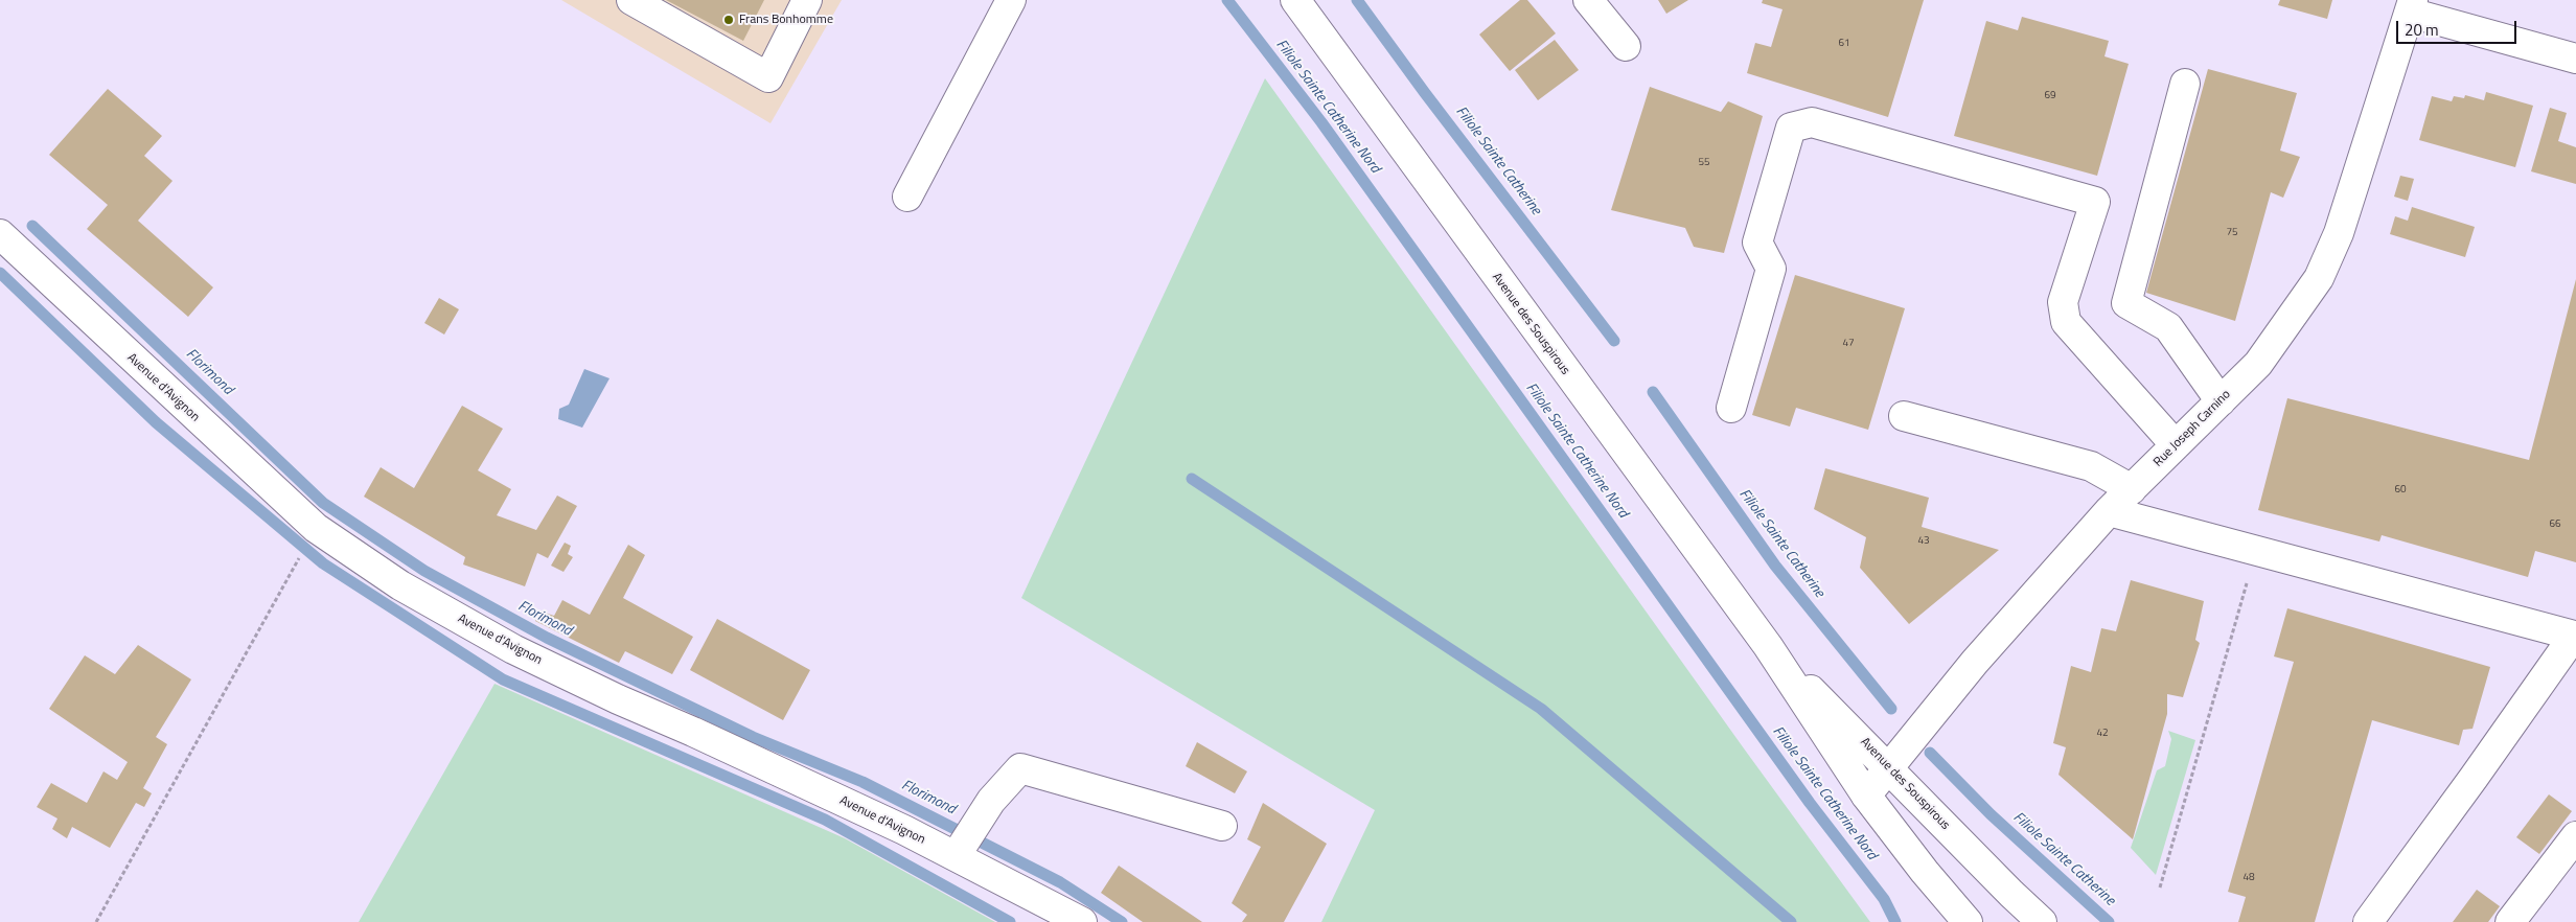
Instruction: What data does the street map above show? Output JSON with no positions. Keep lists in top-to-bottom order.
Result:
{
  "streets": {
    "street": ["Avenue des Souspirous", "Avenue d'Avignon", "Rue Joseph Carnino"]
  },
  "crossings": [
    ["Avenue des Souspirous", "Rue Joseph Carnino"]
  ],
  "water": ["Filiole Sainte Catherine Nord", "Filiole Sainte Catherine", "Florimond"],
  "places": ["Frans Bonhomme"],
  "house_numbers": [
    "61",
    "69",
    "55",
    "75",
    "47",
    "60",
    "66",
    "43",
    "42",
    "48"
  ],
  "scale_bar": "20 m"
}
